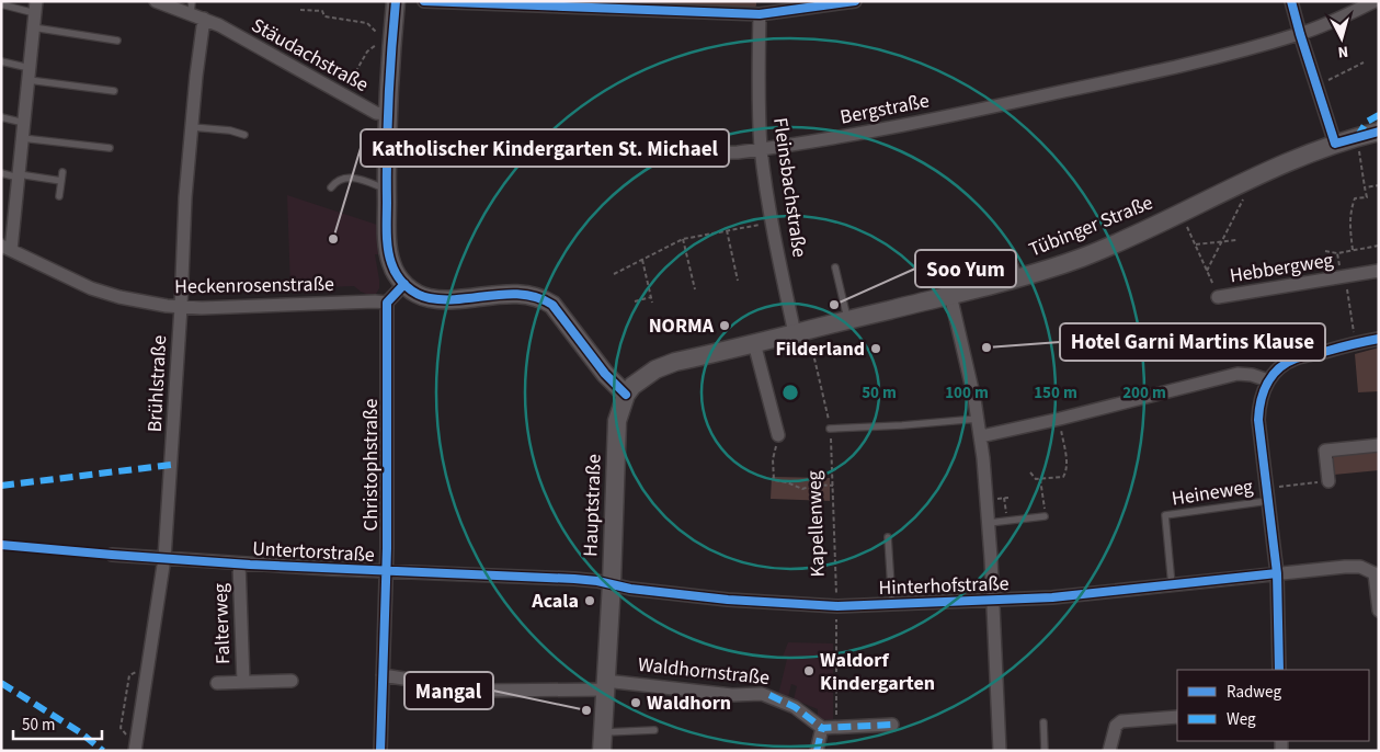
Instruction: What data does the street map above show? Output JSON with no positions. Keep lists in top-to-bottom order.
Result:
{
  "streets": {
    "main road": ["Tübinger Straße", "Hauptstraße"],
    "street": [
      "Stäudachstraße",
      "Bergstraße",
      "Fleinsbachstraße",
      "Hebbergweg",
      "Heckenrosenstraße",
      "Brühlstraße",
      "Christophstraße",
      "Untertorstraße",
      "Hinterhofstraße",
      "Falterweg",
      "Waldhornstraße"
    ],
    "lane": ["Heineweg"],
    "path": ["Kapellenweg"]
  },
  "crossings": [
    ["Stäudachstraße", "Brühlstraße"],
    ["Bergstraße", "Fleinsbachstraße"],
    ["Fleinsbachstraße", "Tübinger Straße"],
    ["Tübinger Straße", "Hebbergweg"],
    ["Tübinger Straße", "Hauptstraße"],
    ["Tübinger Straße", "Kapellenweg"],
    ["Heckenrosenstraße", "Brühlstraße"],
    ["Heckenrosenstraße", "Christophstraße"],
    ["Brühlstraße", "Untertorstraße"],
    ["Christophstraße", "Untertorstraße"],
    ["Christophstraße", "Waldhornstraße"],
    ["Heineweg", "Hinterhofstraße"],
    ["Hauptstraße", "Untertorstraße"],
    ["Hauptstraße", "Hinterhofstraße"],
    ["Hauptstraße", "Waldhornstraße"],
    ["Kapellenweg", "Hinterhofstraße"],
    ["Untertorstraße", "Hinterhofstraße"],
    ["Untertorstraße", "Falterweg"]
  ],
  "places": [
    "Katholischer Kindergarten St. Michael",
    "Soo Yum",
    "NORMA",
    "Hotel Garni Martins Klause",
    "Filderland",
    "Acala",
    "Waldorf Kindergarten",
    "Waldhorn",
    "Mangal"
  ],
  "legend": ["Radweg", "Weg"],
  "scale_bar": "50 m",
  "north": "bottom",
  "rings": [
    "50 m",
    "100 m",
    "150 m",
    "200 m"
  ]
}
